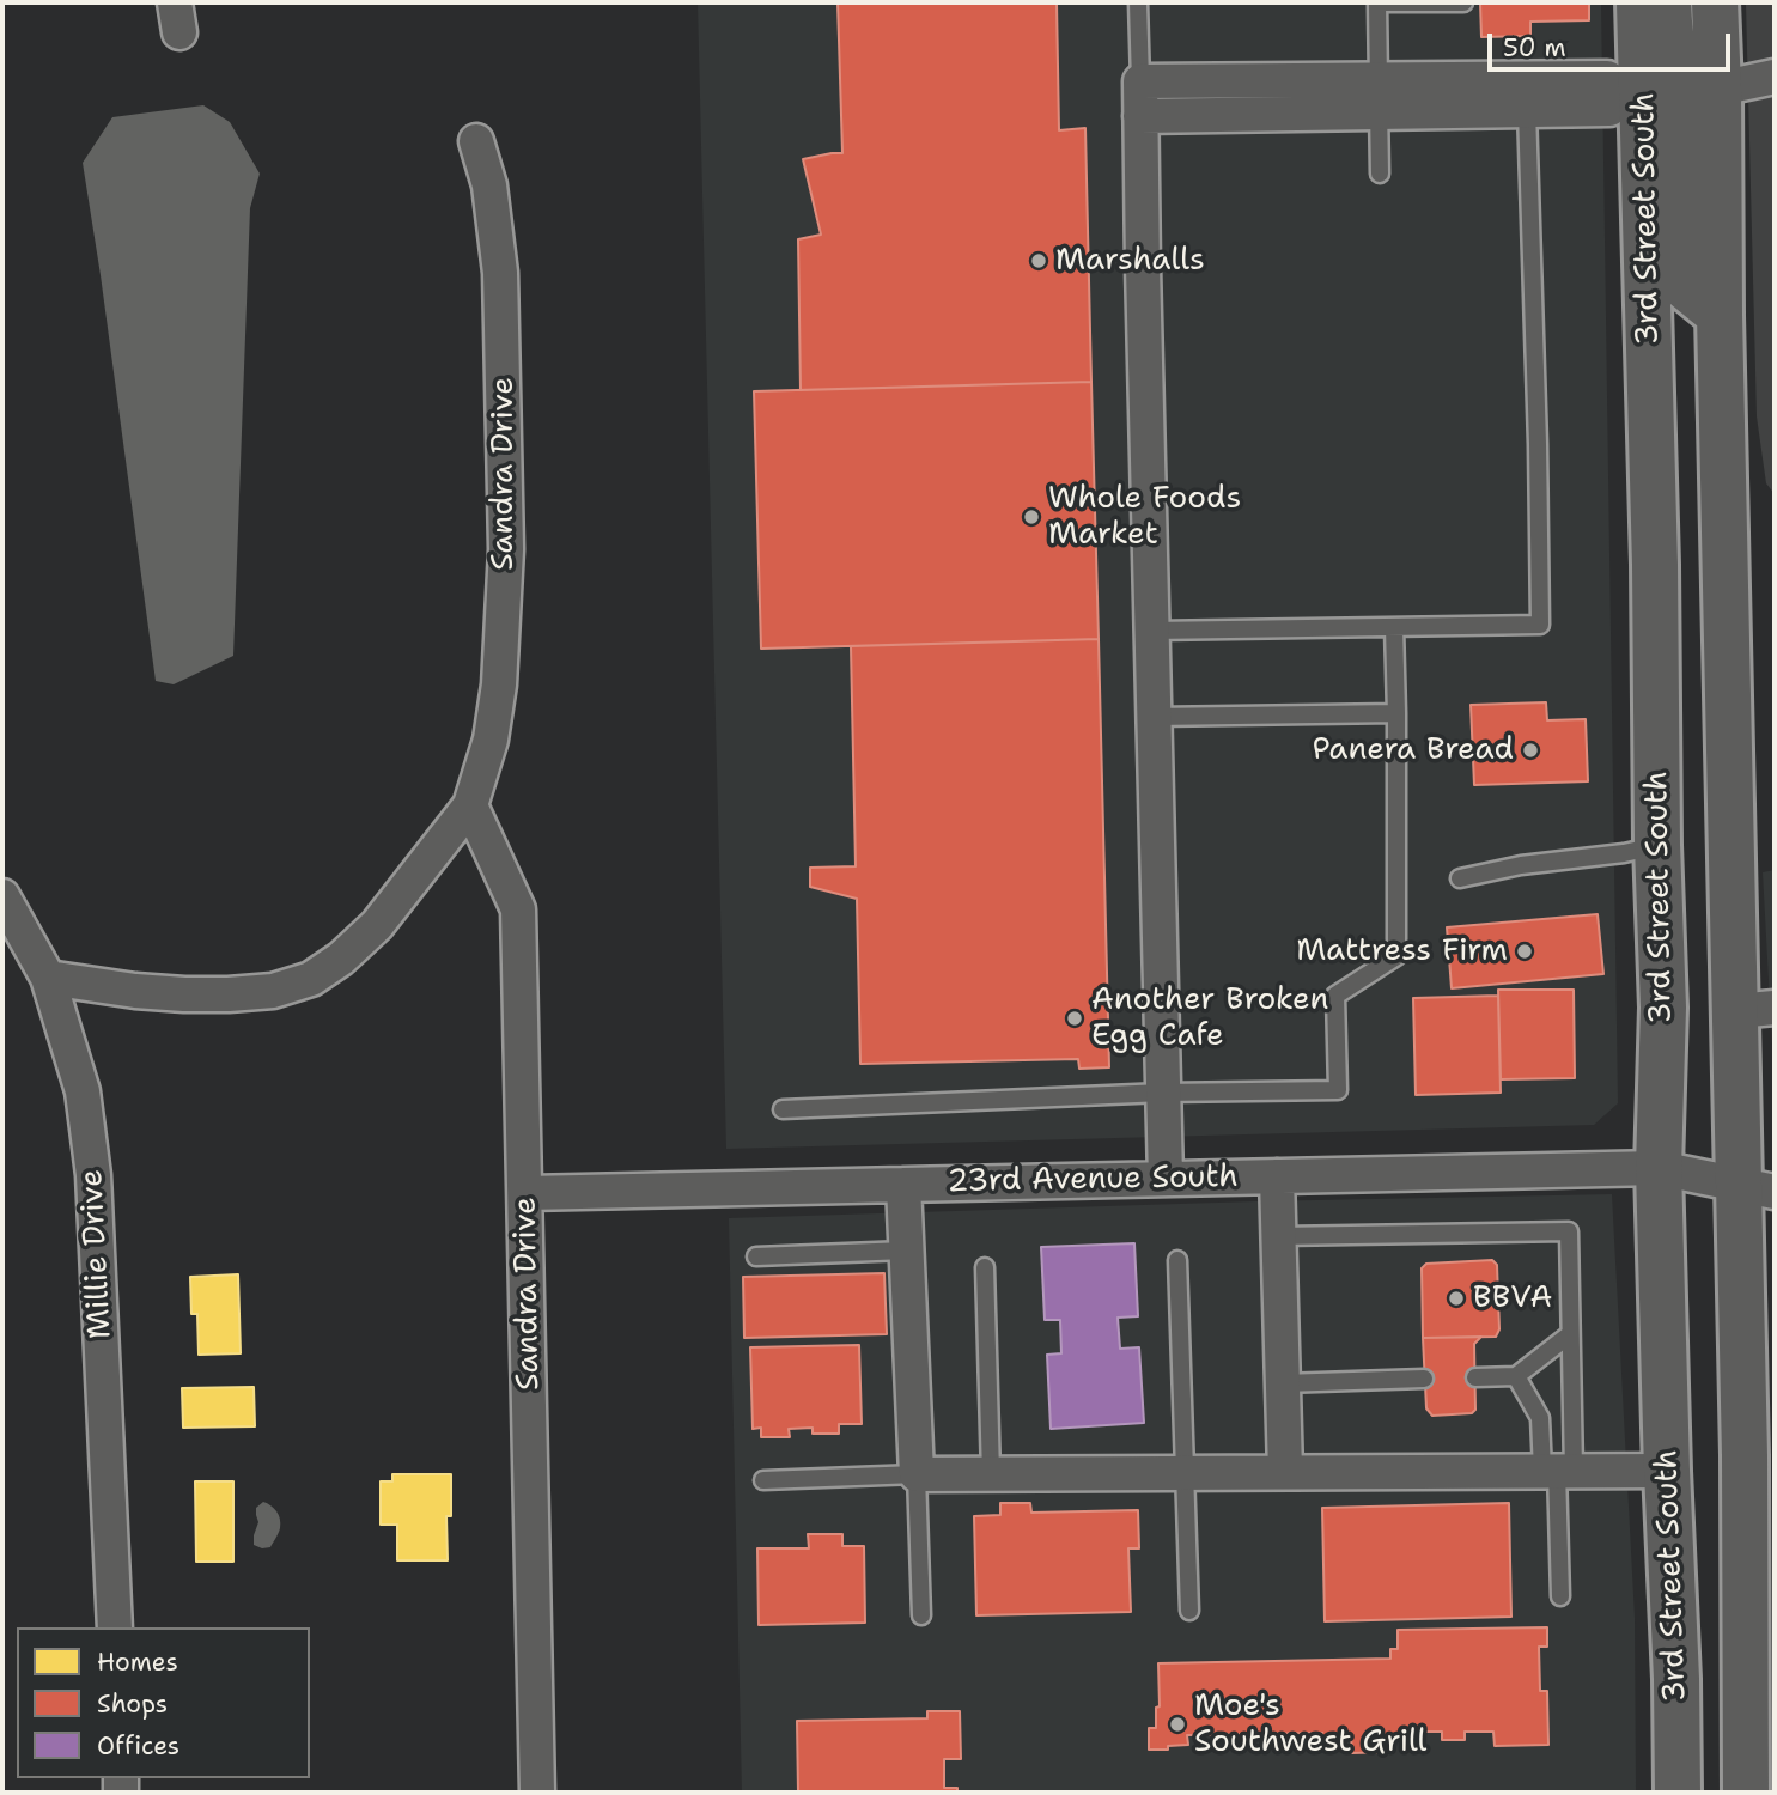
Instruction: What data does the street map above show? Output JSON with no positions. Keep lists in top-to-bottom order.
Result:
{
  "streets": {
    "main road": ["3rd Street South"],
    "street": ["Sandra Drive", "23rd Avenue South", "Millie Drive"]
  },
  "crossings": [
    ["3rd Street South", "23rd Avenue South"],
    ["Sandra Drive", "23rd Avenue South"],
    ["Sandra Drive", "Millie Drive"]
  ],
  "places": [
    "Marshalls",
    "Whole Foods Market",
    "Panera Bread",
    "Mattress Firm",
    "Another Broken Egg Cafe",
    "BBVA",
    "Moe's Southwest Grill"
  ],
  "legend": ["Homes", "Shops", "Offices"],
  "scale_bar": "50 m"
}
